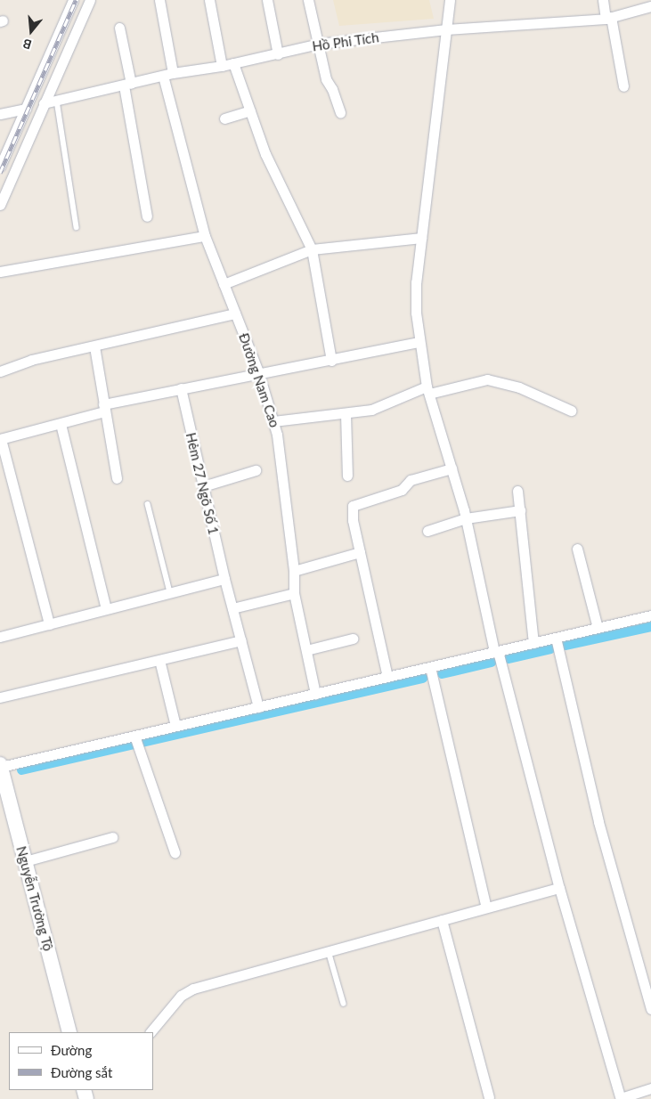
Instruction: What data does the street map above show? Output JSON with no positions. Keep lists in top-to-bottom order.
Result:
{
  "streets": {
    "main road": ["Nguyễn Trường Tộ"],
    "street": ["Hồ Phi Tích", "Đường Nam Cao", "Hẻm 27 Ngõ Số 1"]
  },
  "crossings": [
    ["Hồ Phi Tích", "Đường Nam Cao"]
  ],
  "legend": ["Đường", "Đường sắt"],
  "north": "bottom"
}
